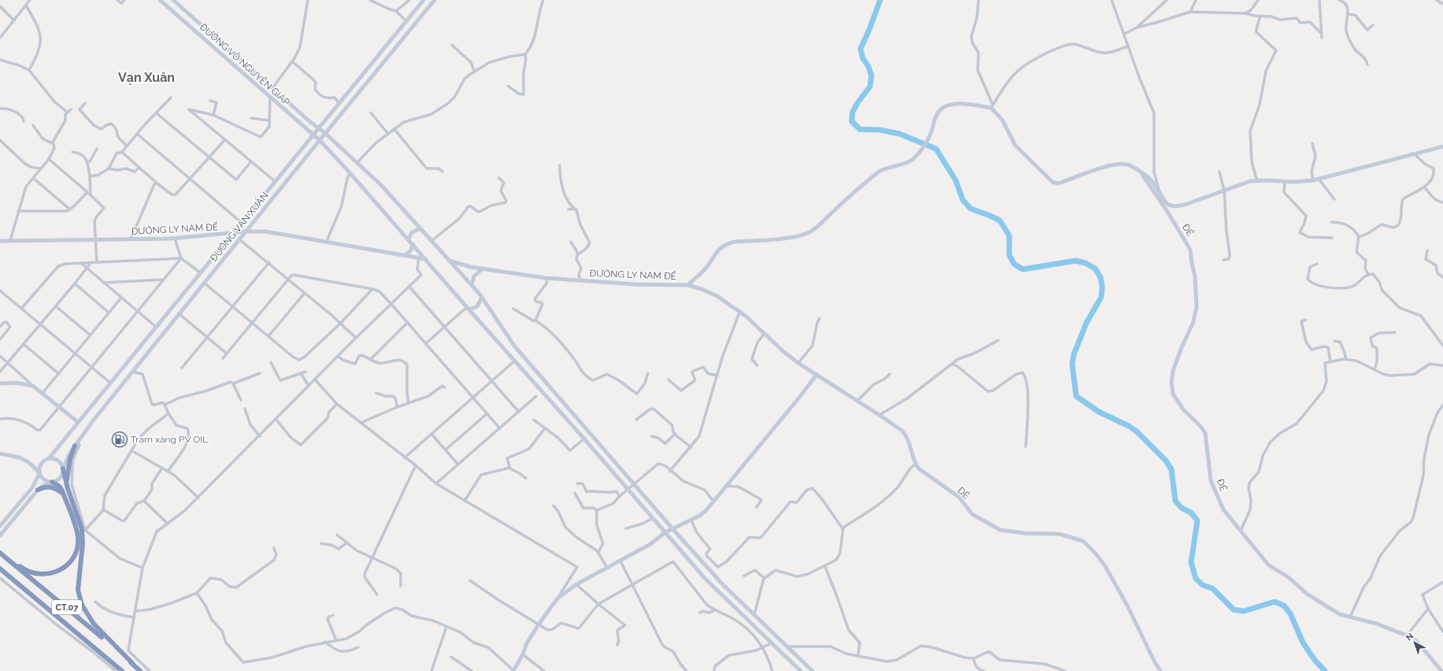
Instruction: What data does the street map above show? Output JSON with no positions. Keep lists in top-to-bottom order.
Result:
{
  "streets": {
    "highway": ["CT.07"],
    "main road": [
      "ĐƯỜNG VÕ NGUYÊN GIÁP",
      "ĐƯỜNG VẠN XUÂN",
      "ĐƯỜNG LÝ NAM ĐẾ",
      "ĐÊ"
    ]
  },
  "crossings": [
    ["ĐƯỜNG VÕ NGUYÊN GIÁP", "ĐƯỜNG VẠN XUÂN"],
    ["ĐƯỜNG VÕ NGUYÊN GIÁP", "ĐƯỜNG LÝ NAM ĐẾ"],
    ["ĐƯỜNG VẠN XUÂN", "ĐƯỜNG LÝ NAM ĐẾ"]
  ],
  "districts": ["Vạn Xuân"],
  "places": {
    "fuel station": ["Trạm xăng PV OIL"]
  },
  "north": "top left"
}
